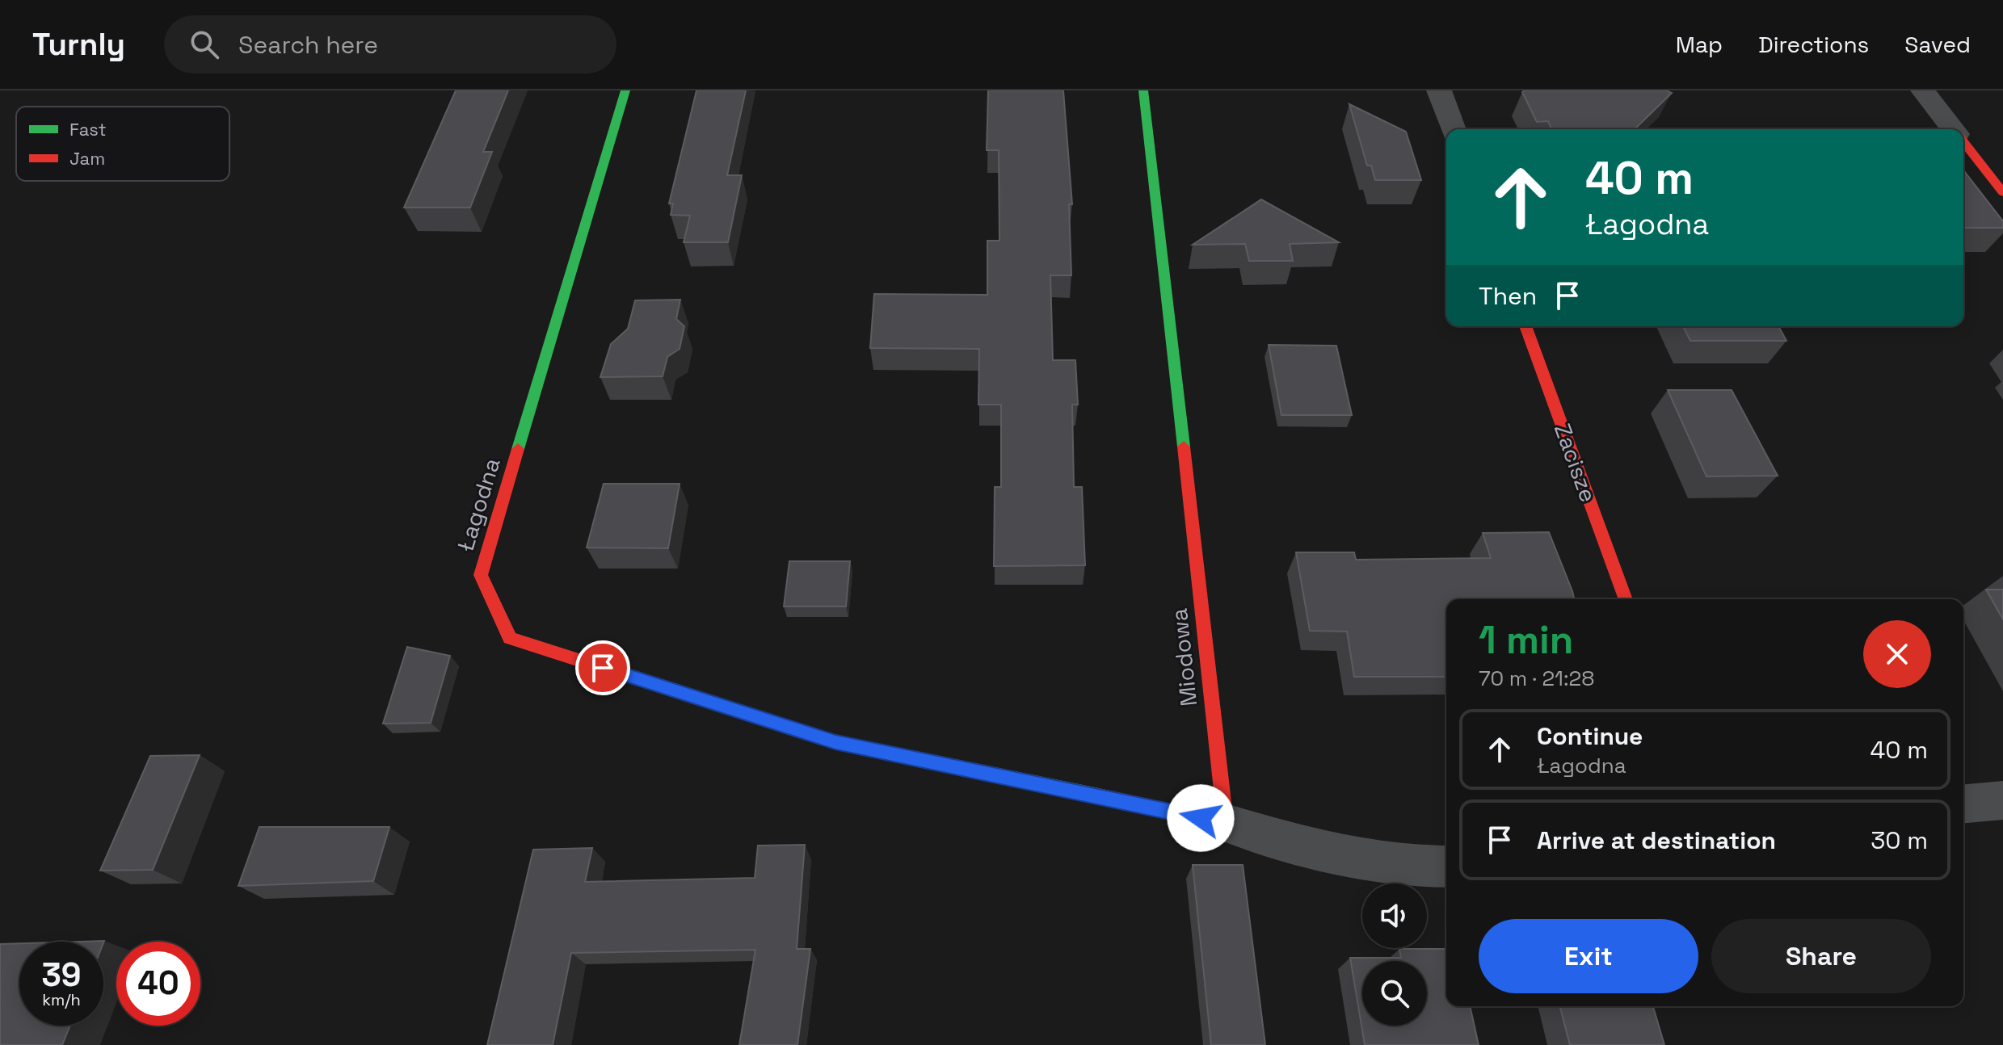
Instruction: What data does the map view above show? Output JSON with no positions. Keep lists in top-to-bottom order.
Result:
{
  "streets": {
    "street": ["Zacisze", "Łagodna", "Miodowa"]
  },
  "crossings": [
    ["Łagodna", "Miodowa"]
  ],
  "legend": ["Fast", "Jam"],
  "page": {
    "header": "Turnly",
    "search": "Search here",
    "nav": ["Map", "Directions", "Saved"],
    "turn": ["40 m", "Łagodna"],
    "then": "Then",
    "heading": ["1 min", "70 m · 21:28"],
    "list": [
      {
        "name": "Continue",
        "note": "Łagodna",
        "value": "40 m"
      },
      {
        "name": "Arrive at destination",
        "value": "30 m"
      }
    ],
    "buttons": ["Exit", "Share"],
    "speed": "39 km/h",
    "limit": "40"
  }
}
